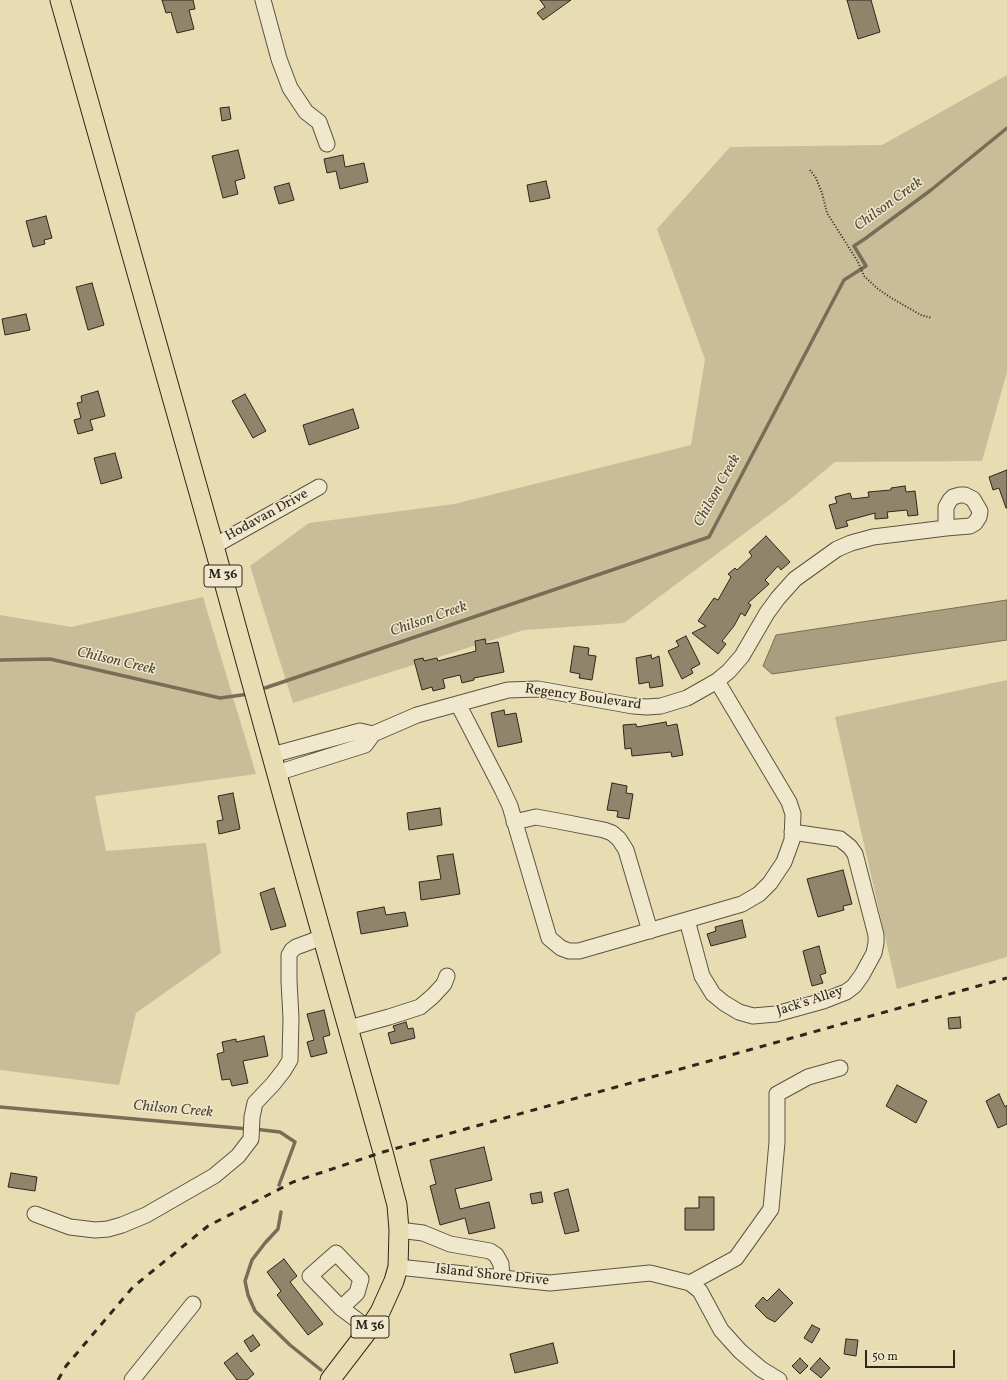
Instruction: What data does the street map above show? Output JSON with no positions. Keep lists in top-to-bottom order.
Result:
{
  "streets": {
    "main road": ["M 36"],
    "street": [
      "Hodavan Drive",
      "Regency Boulevard",
      "Jack's Alley",
      "Island Shore Drive"
    ]
  },
  "crossings": [
    ["Hodavan Drive", "M 36"],
    ["M 36", "Regency Boulevard"],
    ["M 36", "Island Shore Drive"]
  ],
  "water": ["Chilson Creek"],
  "scale_bar": "50 m"
}
